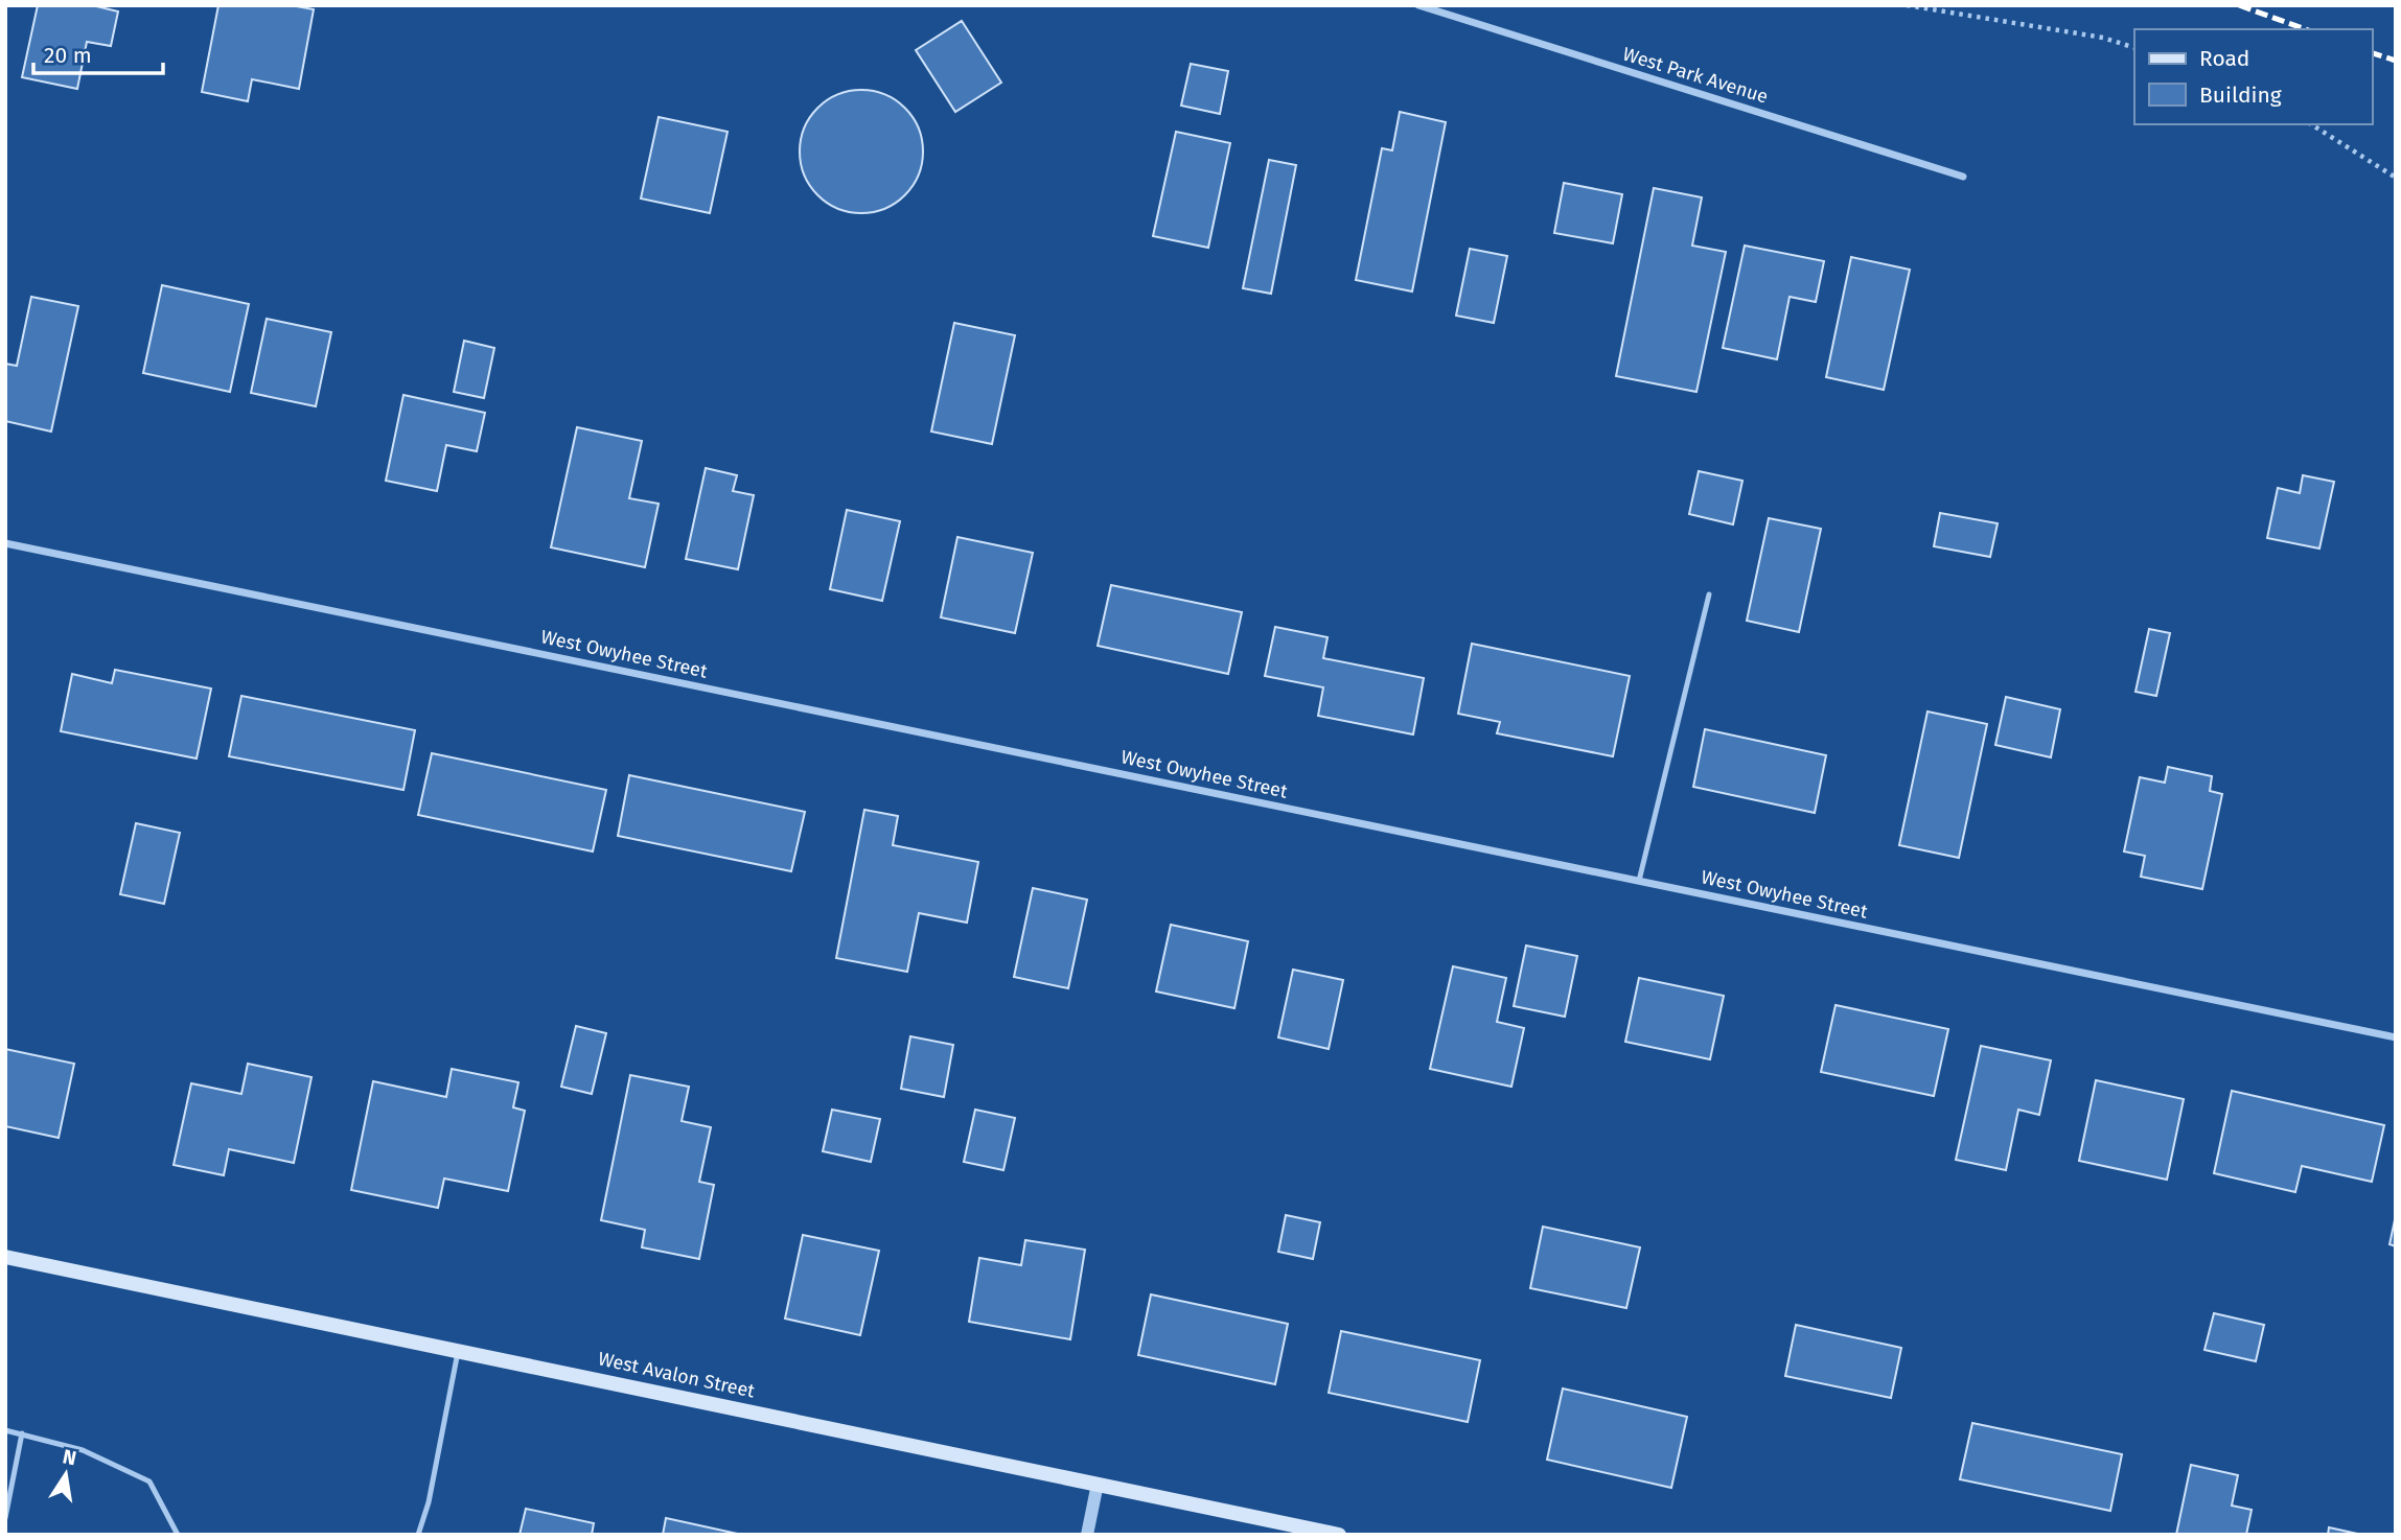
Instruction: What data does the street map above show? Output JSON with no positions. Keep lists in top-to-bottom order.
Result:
{
  "streets": {
    "main road": ["West Avalon Street"],
    "street": ["West Park Avenue", "West Owyhee Street"]
  },
  "legend": ["Road", "Building"],
  "scale_bar": "20 m",
  "north": "top"
}
